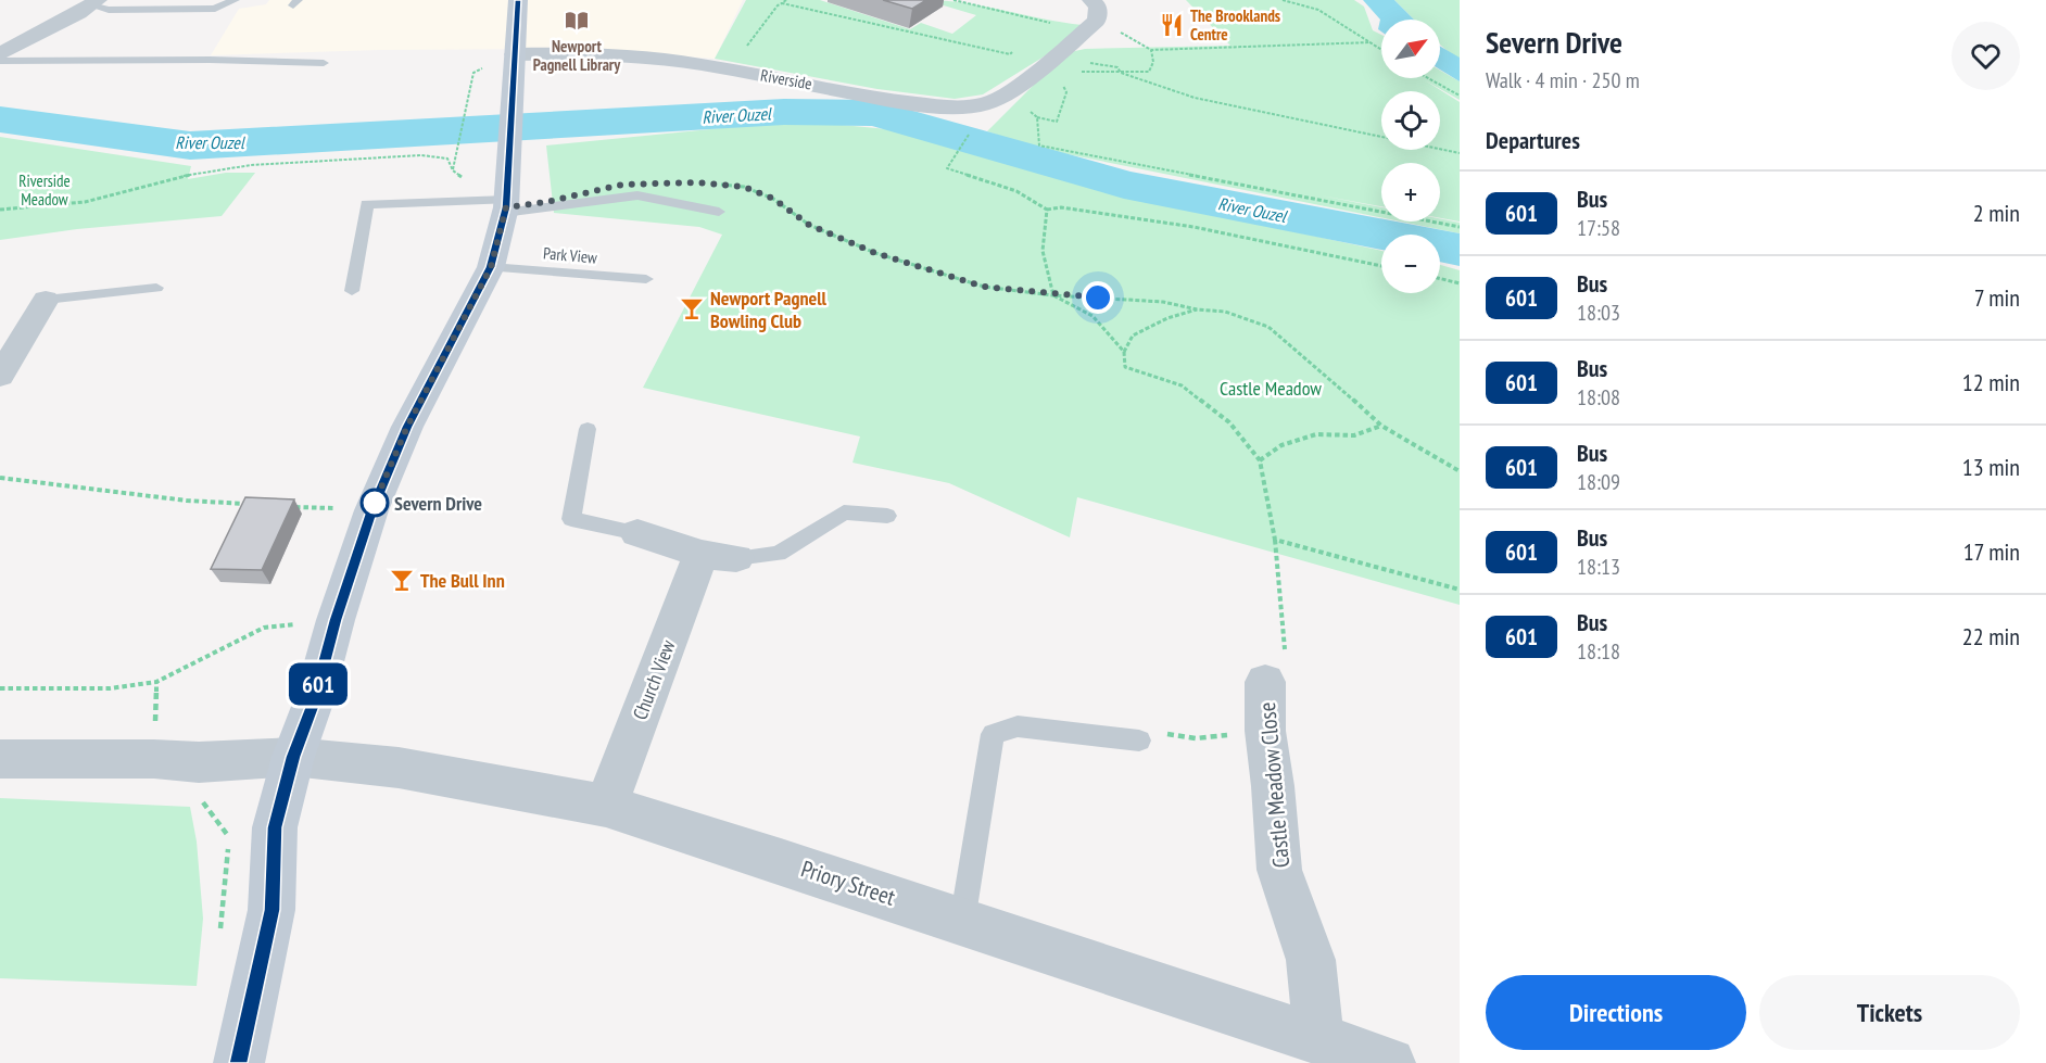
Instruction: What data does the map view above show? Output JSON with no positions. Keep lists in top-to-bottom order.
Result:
{
  "streets": {
    "street": [
      "Riverside",
      "Church View",
      "Castle Meadow Close",
      "Priory Street"
    ],
    "lane": ["Park View"]
  },
  "crossings": [
    ["Church View", "Priory Street"],
    ["Castle Meadow Close", "Priory Street"]
  ],
  "water": ["River Ouzel"],
  "parks": ["Riverside Meadow", "Castle Meadow"],
  "places": {
    "library": ["Newport Pagnell Library"],
    "restaurant": ["The Brooklands Centre"],
    "bar": ["Newport Pagnell Bowling Club", "The Bull Inn"],
    "other": ["Severn Drive"]
  },
  "lines": ["bus line 601"],
  "north": "top right",
  "page": {
    "on_map": "601",
    "heading": [
      ["Severn Drive", "Walk · 4 min · 250 m"],
      "Departures"
    ],
    "map_buttons": ["+", "−"],
    "list": [
      {
        "mark": "601",
        "name": "Bus",
        "note": "17:58",
        "value": "2 min"
      },
      {
        "mark": "601",
        "name": "Bus",
        "note": "18:03",
        "value": "7 min"
      },
      {
        "mark": "601",
        "name": "Bus",
        "note": "18:08",
        "value": "12 min"
      },
      {
        "mark": "601",
        "name": "Bus",
        "note": "18:09",
        "value": "13 min"
      },
      {
        "mark": "601",
        "name": "Bus",
        "note": "18:13",
        "value": "17 min"
      },
      {
        "mark": "601",
        "name": "Bus",
        "note": "18:18",
        "value": "22 min"
      }
    ],
    "buttons": ["Directions", "Tickets"]
  }
}
